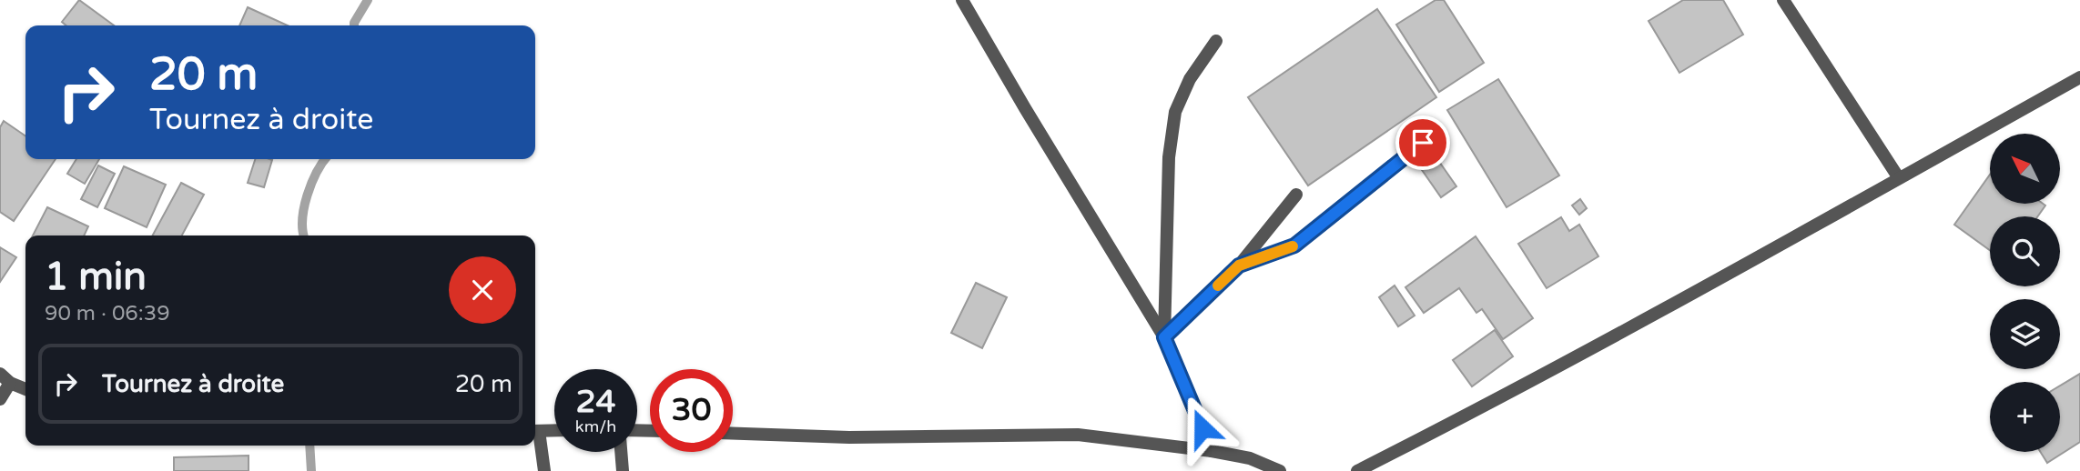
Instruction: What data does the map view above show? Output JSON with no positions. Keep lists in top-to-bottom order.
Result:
{
  "north": "top left",
  "page": {
    "turn": ["20 m", "Tournez à droite"],
    "map_buttons": "+",
    "heading": ["1 min", "90 m · 06:39"],
    "list": [
      {
        "name": "Tournez à droite",
        "value": "20 m"
      }
    ],
    "speed": "24 km/h",
    "limit": "30"
  }
}
